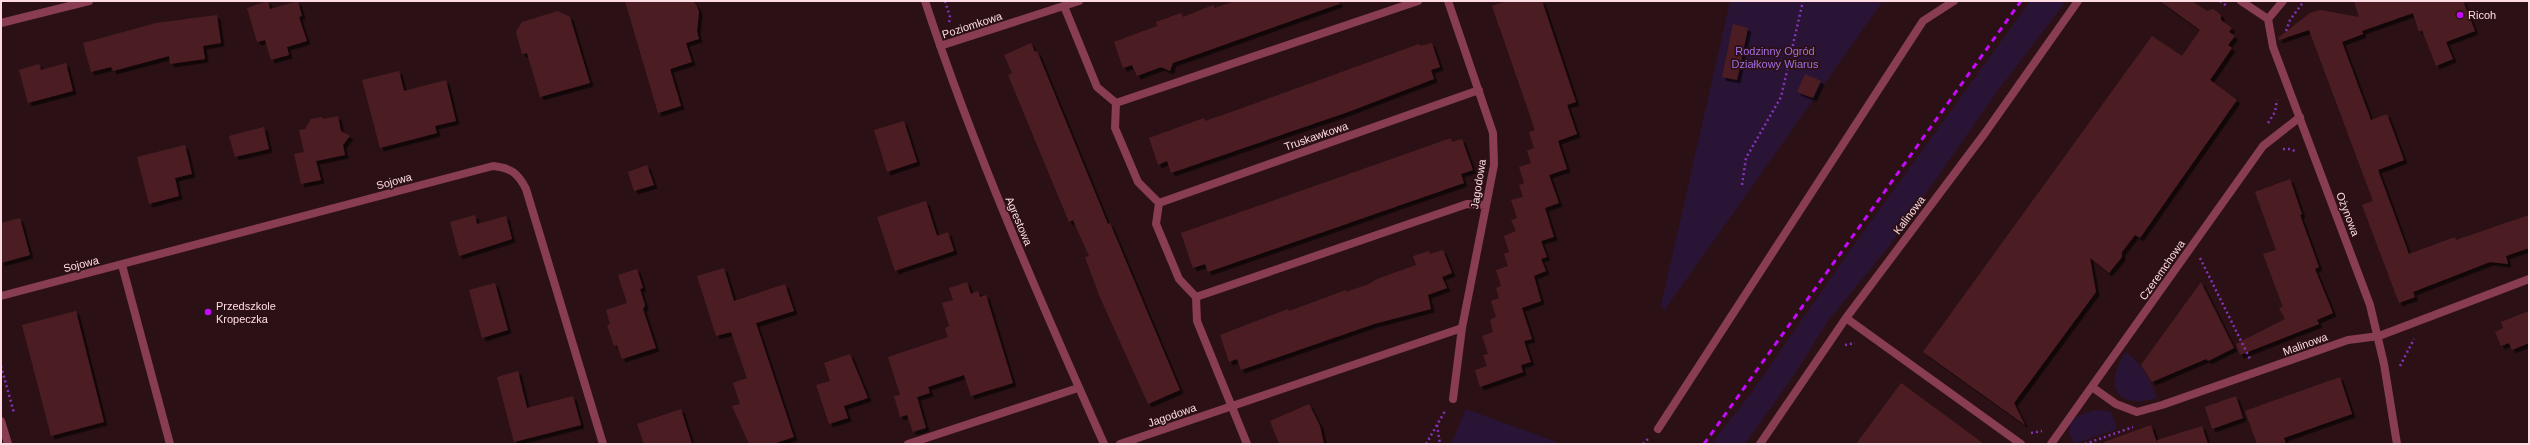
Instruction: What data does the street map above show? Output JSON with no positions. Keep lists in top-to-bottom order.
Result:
{
  "streets": {
    "street": [
      "Poziomkowa",
      "Truskawkowa",
      "Sojowa",
      "Jagodowa",
      "Ożynowa",
      "Kalinowa",
      "Agrestowa",
      "Czeremchowa",
      "Malinowa"
    ]
  },
  "crossings": [
    ["Poziomkowa", "Agrestowa"],
    ["Truskawkowa", "Jagodowa"],
    ["Ożynowa", "Czeremchowa"],
    ["Ożynowa", "Malinowa"],
    ["Czeremchowa", "Malinowa"]
  ],
  "parks": ["Rodzinny Ogród Działkowy Wiarus"],
  "places": ["Ricoh", "Przedszkole Kropeczka"]
}
